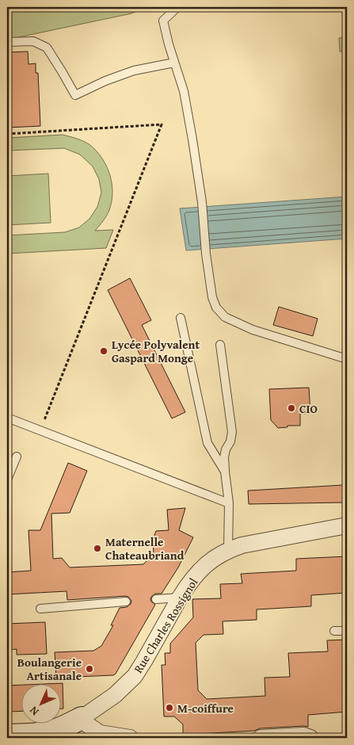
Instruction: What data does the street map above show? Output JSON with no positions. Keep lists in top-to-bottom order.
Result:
{
  "streets": {
    "street": ["Rue Charles Rossignol"]
  },
  "places": [
    "Lycée Polyvalent Gaspard Monge",
    "CIO",
    "Maternelle Chateaubriand",
    "Boulangerie Artisanale",
    "M-coiffure"
  ],
  "north": "bottom left"
}
